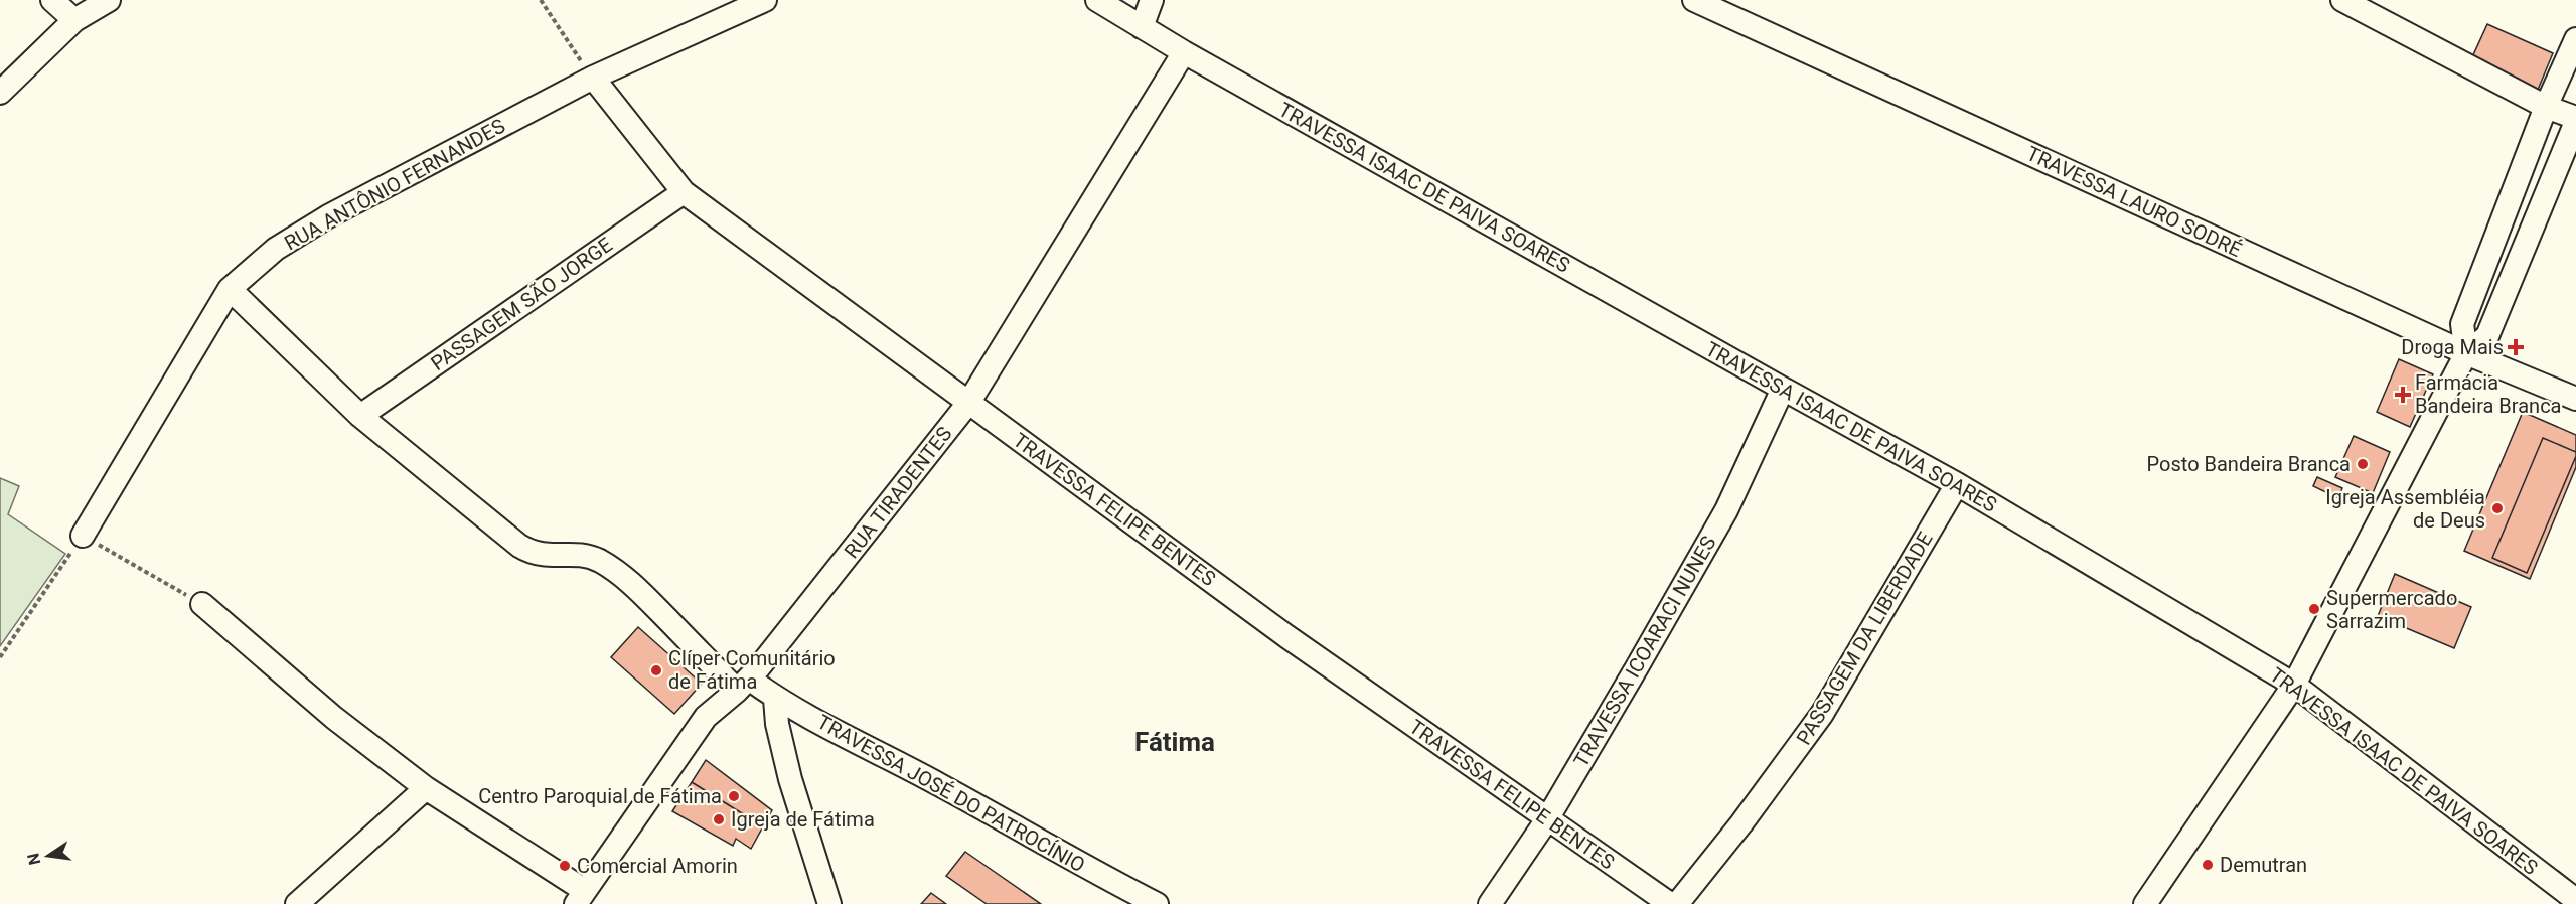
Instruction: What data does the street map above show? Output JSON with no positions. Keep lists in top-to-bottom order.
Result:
{
  "streets": {
    "street": [
      "RUA ANTÔNIO FERNANDES",
      "TRAVESSA ISAAC DE PAIVA SOARES",
      "TRAVESSA LAURO SODRÉ",
      "PASSAGEM SÃO JORGE",
      "RUA TIRADENTES",
      "TRAVESSA FELIPE BENTES",
      "PASSAGEM DA LIBERDADE",
      "TRAVESSA ICOARACI NUNES",
      "TRAVESSA JOSÉ DO PATROCÍNIO"
    ]
  },
  "crossings": [
    ["RUA ANTÔNIO FERNANDES", "TRAVESSA FELIPE BENTES"],
    ["RUA ANTÔNIO FERNANDES", "TRAVESSA JOSÉ DO PATROCÍNIO"],
    ["TRAVESSA ISAAC DE PAIVA SOARES", "RUA TIRADENTES"],
    ["TRAVESSA ISAAC DE PAIVA SOARES", "PASSAGEM DA LIBERDADE"],
    ["TRAVESSA ISAAC DE PAIVA SOARES", "TRAVESSA ICOARACI NUNES"],
    ["PASSAGEM SÃO JORGE", "TRAVESSA FELIPE BENTES"],
    ["PASSAGEM SÃO JORGE", "TRAVESSA JOSÉ DO PATROCÍNIO"],
    ["RUA TIRADENTES", "TRAVESSA FELIPE BENTES"],
    ["RUA TIRADENTES", "TRAVESSA JOSÉ DO PATROCÍNIO"],
    ["TRAVESSA FELIPE BENTES", "TRAVESSA ICOARACI NUNES"]
  ],
  "districts": ["Fátima"],
  "places": {
    "health": ["Droga Mais", "Farmácia Bandeira Branca"],
    "other": [
      "Posto Bandeira Branca",
      "Igreja Assembléia de Deus",
      "Supermercado Sarrazim",
      "Clíper Comunitário de Fátima",
      "Centro Paroquial de Fátima",
      "Igreja de Fátima",
      "Demutran",
      "Comercial Amorin"
    ]
  },
  "north": "left"
}
